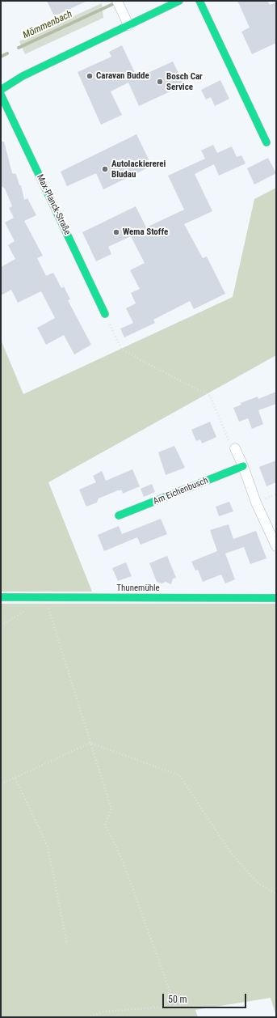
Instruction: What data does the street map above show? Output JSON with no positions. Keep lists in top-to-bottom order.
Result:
{
  "streets": {
    "street": ["Max-Planck-Straße", "Am Eichenbusch", "Thunemühle"]
  },
  "water": ["Mömmenbach"],
  "places": [
    "Caravan Budde",
    "Bosch Car Service",
    "Autolackiererei Bludau",
    "Wema Stoffe"
  ],
  "scale_bar": "50 m"
}
